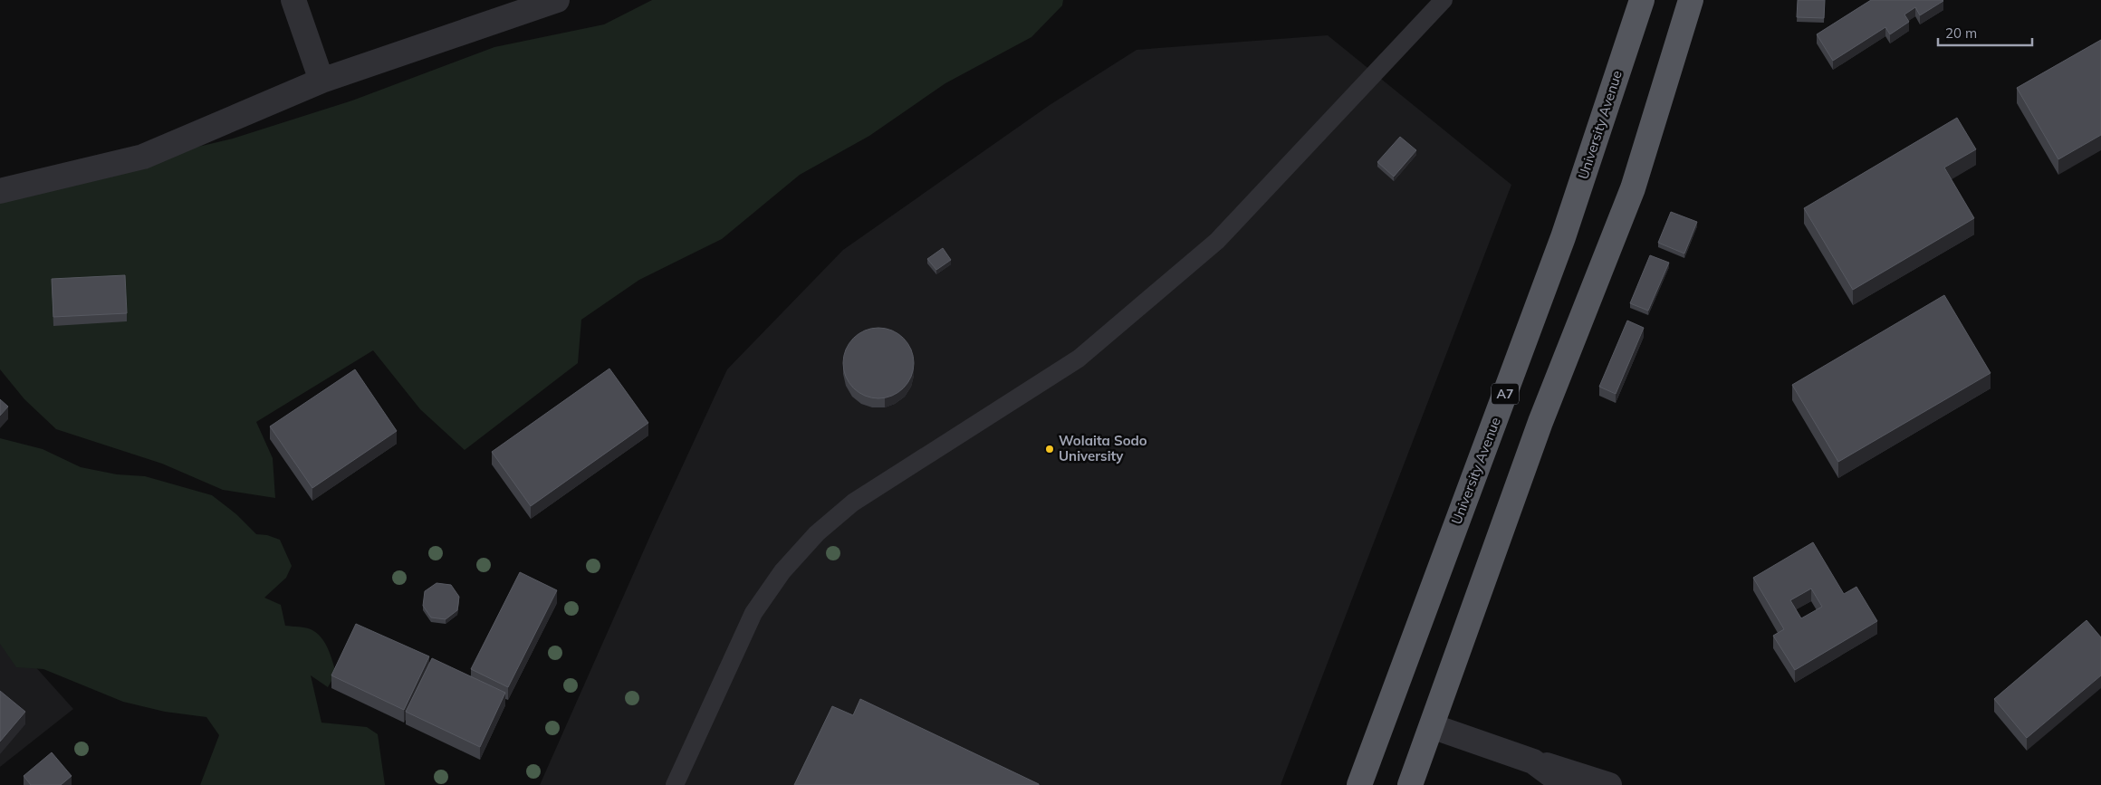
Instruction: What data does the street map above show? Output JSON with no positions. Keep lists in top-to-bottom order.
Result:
{
  "streets": {
    "highway": ["University Avenue", "A7"]
  },
  "places": ["Wolaita Sodo University"],
  "scale_bar": "20 m"
}
